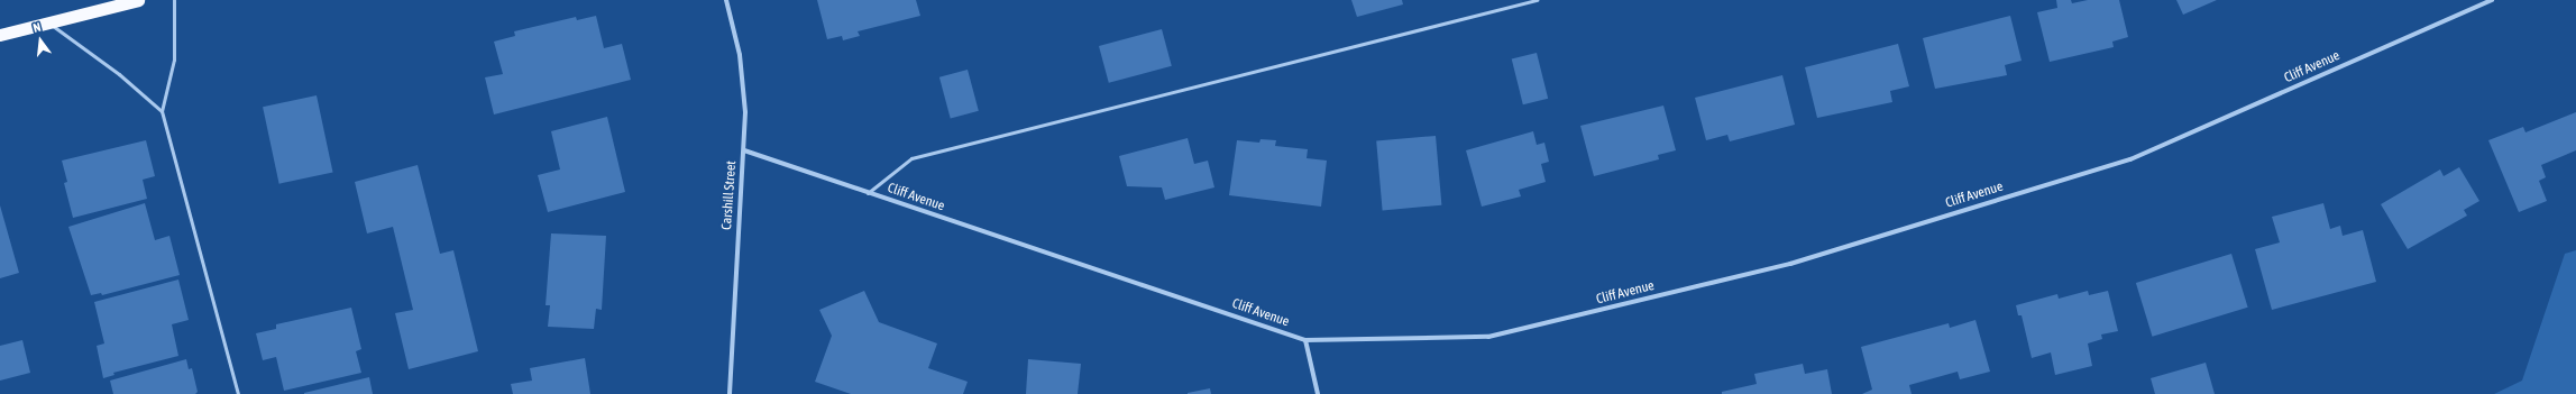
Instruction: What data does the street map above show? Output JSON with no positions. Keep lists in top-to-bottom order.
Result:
{
  "streets": {
    "street": ["Cliff Avenue", "Carshill Street"]
  },
  "crossings": [
    ["Cliff Avenue", "Carshill Street"]
  ],
  "north": "top"
}
